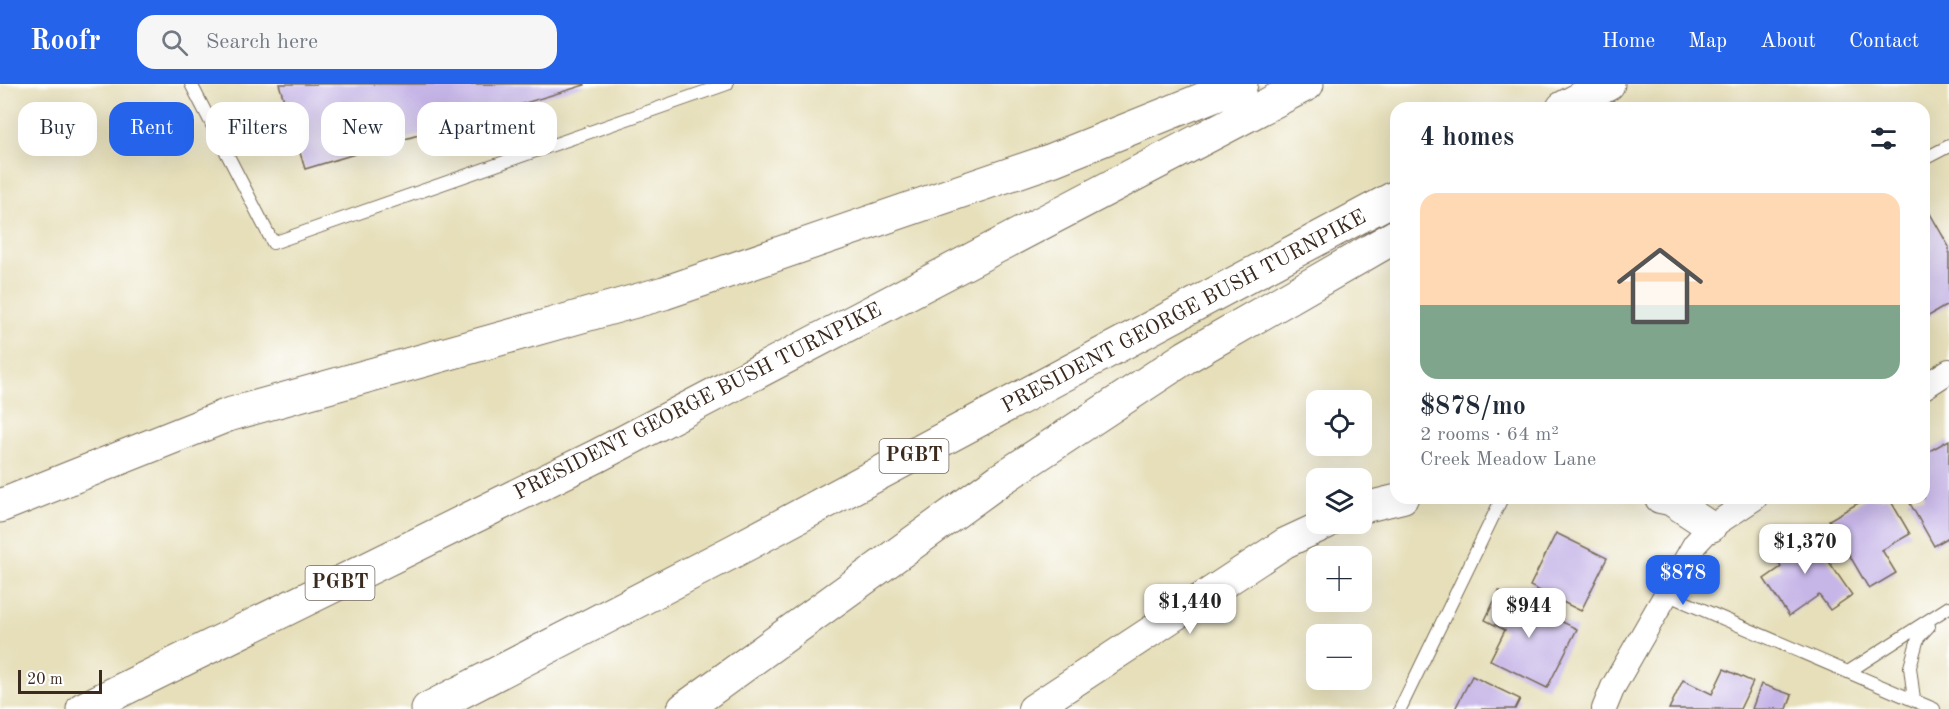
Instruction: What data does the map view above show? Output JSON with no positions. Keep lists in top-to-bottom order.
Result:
{
  "streets": {
    "highway": ["PRESIDENT GEORGE BUSH TURNPIKE", "PGBT"]
  },
  "scale_bar": "20 m",
  "page": {
    "header": "Roofr",
    "search": "Search here",
    "nav": [
      "Home",
      "Map",
      "About",
      "Contact"
    ],
    "chip": [
      "Buy",
      "Rent",
      "Filters",
      "New",
      "Apartment"
    ],
    "heading": "4 homes",
    "list": [
      {
        "name": "$878/mo",
        "note": "2 rooms · 64 m² · Creek Meadow Lane"
      }
    ],
    "map_buttons": ["+", "−"],
    "price": [
      "$1,370",
      "$878",
      "$1,440",
      "$944"
    ],
    "scale": "20 m"
  }
}
